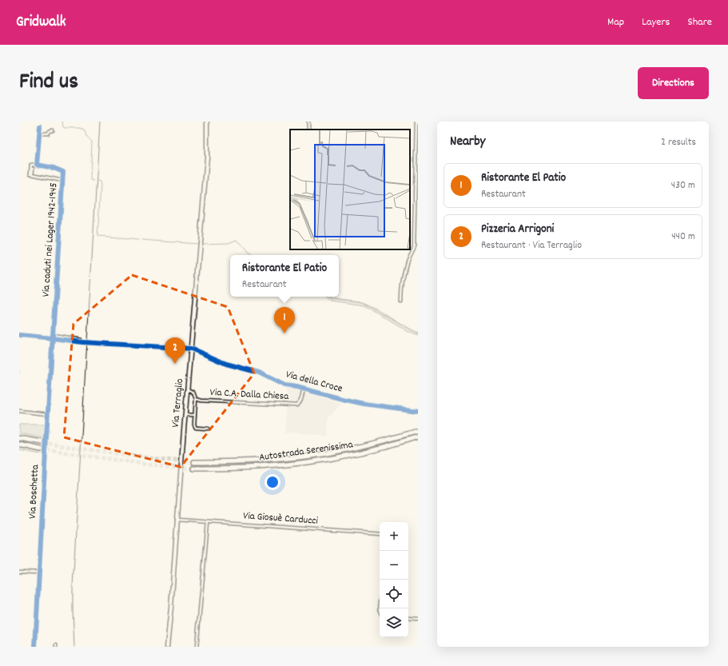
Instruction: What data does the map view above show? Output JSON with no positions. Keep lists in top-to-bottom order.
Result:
{
  "streets": {
    "highway": ["Autostrada Serenissima"],
    "main road": ["Via Terraglio"],
    "street": [
      "Via caduti nei Lager 1942-1945",
      "Via della Croce",
      "Via C.A. Dalla Chiesa",
      "Via Boschetta",
      "Via Giosuè Carducci"
    ]
  },
  "crossings": [
    ["Via caduti nei Lager 1942-1945", "Via Boschetta"],
    ["Via della Croce", "Via C.A. Dalla Chiesa"],
    ["Via della Croce", "Via Terraglio"],
    ["Via C.A. Dalla Chiesa", "Via Terraglio"],
    ["Via Terraglio", "Via Giosuè Carducci"]
  ],
  "page": {
    "header": "Gridwalk",
    "nav": ["Map", "Layers", "Share"],
    "title": "Find us",
    "buttons": "Directions",
    "heading": ["Nearby", "2 results"],
    "list": [
      {
        "mark": "1",
        "name": "Ristorante El Patio",
        "note": "Restaurant",
        "value": "430 m"
      },
      {
        "mark": "2",
        "name": "Pizzeria Arrigoni",
        "note": "Restaurant · Via Terraglio",
        "value": "440 m"
      }
    ],
    "popup": ["Ristorante El Patio", "Restaurant"],
    "pins": ["1", "2"],
    "map_buttons": ["+", "−"]
  }
}
